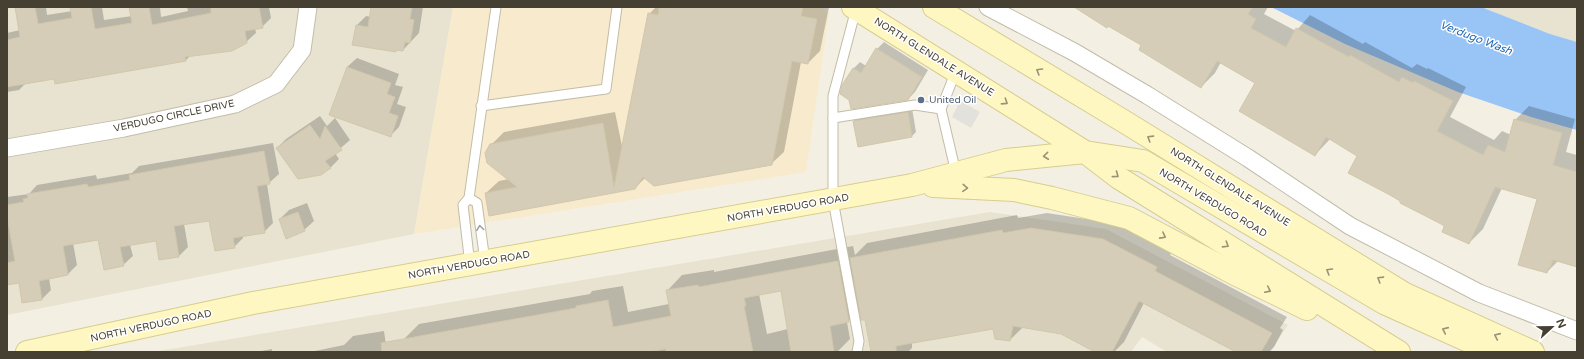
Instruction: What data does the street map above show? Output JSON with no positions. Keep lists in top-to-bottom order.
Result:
{
  "streets": {
    "main road": ["NORTH GLENDALE AVENUE", "NORTH VERDUGO ROAD"],
    "street": ["VERDUGO CIRCLE DRIVE"]
  },
  "crossings": [
    ["NORTH GLENDALE AVENUE", "NORTH VERDUGO ROAD"]
  ],
  "water": ["Verdugo Wash"],
  "places": ["United Oil"],
  "north": "right"
}
